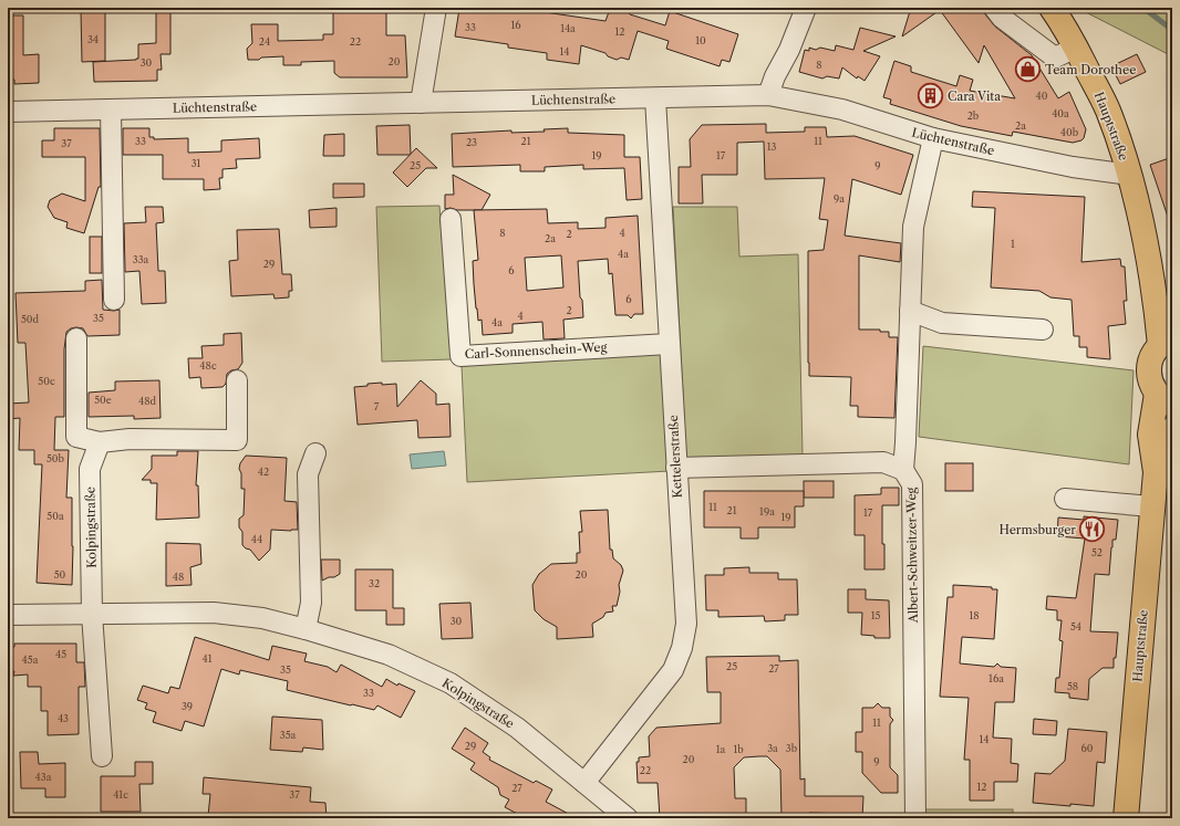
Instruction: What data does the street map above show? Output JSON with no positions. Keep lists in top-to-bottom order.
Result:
{
  "streets": {
    "main road": ["Hauptstraße"],
    "street": [
      "Lüchtenstraße",
      "Carl-Sonnenschein-Weg",
      "Kettelerstraße",
      "Kolpingstraße",
      "Albert-Schweitzer-Weg"
    ]
  },
  "crossings": [
    ["Lüchtenstraße", "Hauptstraße"],
    ["Lüchtenstraße", "Kettelerstraße"],
    ["Carl-Sonnenschein-Weg", "Kettelerstraße"],
    ["Kettelerstraße", "Kolpingstraße"],
    ["Kettelerstraße", "Albert-Schweitzer-Weg"]
  ],
  "places": {
    "shop": ["Team Dorothee"],
    "building": ["Cara Vita"],
    "restaurant": ["Hermsburger"]
  },
  "house_numbers": [
    "16",
    "33",
    "14a",
    "12",
    "34",
    "10",
    "24",
    "22",
    "14",
    "20",
    "30",
    "8",
    "40",
    "40a",
    "2b",
    "2a",
    "40b",
    "33",
    "21",
    "11",
    "23",
    "37",
    "13",
    "19",
    "17",
    "31",
    "25",
    "9",
    "9a",
    "8",
    "4",
    "2",
    "2a",
    "1",
    "4a",
    "33a",
    "29",
    "6",
    "6",
    "2",
    "4",
    "35",
    "50d",
    "4a",
    "48c",
    "50c",
    "50e",
    "48d",
    "7",
    "50b",
    "42",
    "11",
    "21",
    "19a",
    "17",
    "50a",
    "19",
    "44",
    "52",
    "50",
    "20",
    "48",
    "32",
    "15",
    "18",
    "30",
    "54",
    "45",
    "41",
    "45a",
    "25",
    "27",
    "35",
    "16a",
    "58",
    "33",
    "39",
    "43",
    "11",
    "35a",
    "14",
    "29",
    "3a",
    "3b",
    "60",
    "1a",
    "1b",
    "20",
    "9",
    "22",
    "43a",
    "12",
    "27",
    "41c",
    "37"
  ]
}
